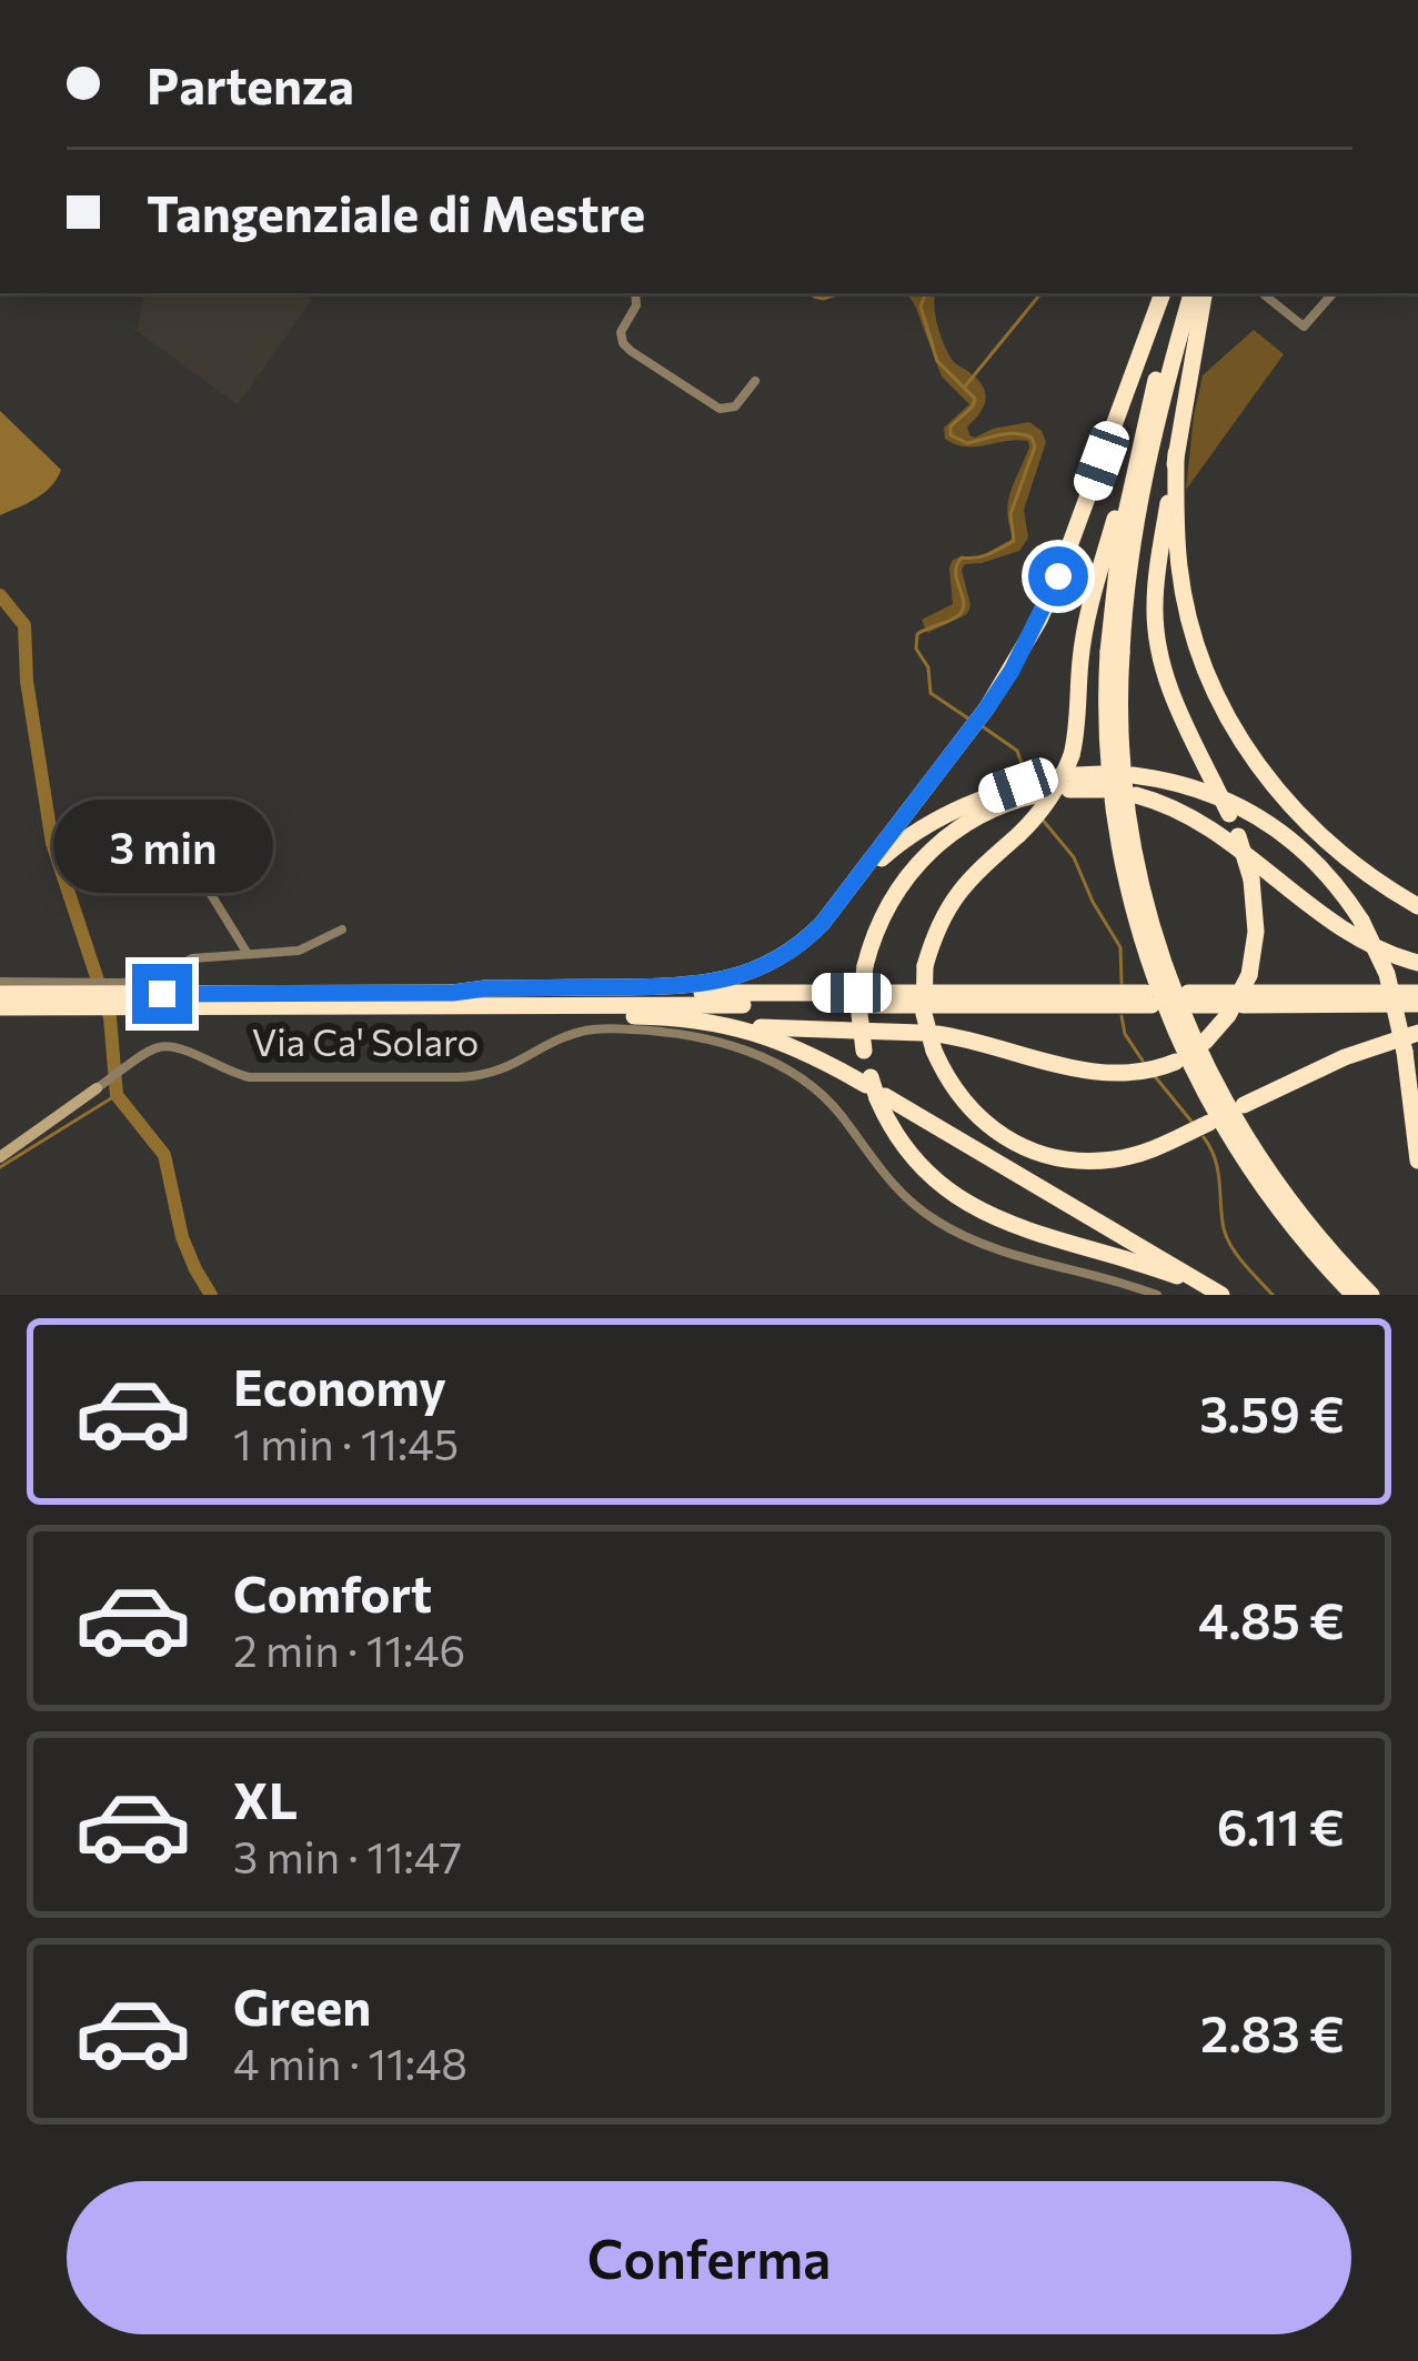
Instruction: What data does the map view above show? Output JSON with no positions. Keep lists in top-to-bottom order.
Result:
{
  "streets": {
    "street": ["Via Ca' Solaro"]
  },
  "page": {
    "banner": ["Partenza", "Tangenziale di Mestre"],
    "bubble": "3 min",
    "list": [
      {
        "name": "Economy",
        "note": "1 min · 11:45",
        "value": "3.59 €"
      },
      {
        "name": "Comfort",
        "note": "2 min · 11:46",
        "value": "4.85 €"
      },
      {
        "name": "XL",
        "note": "3 min · 11:47",
        "value": "6.11 €"
      },
      {
        "name": "Green",
        "note": "4 min · 11:48",
        "value": "2.83 €"
      }
    ],
    "buttons": "Conferma"
  }
}
